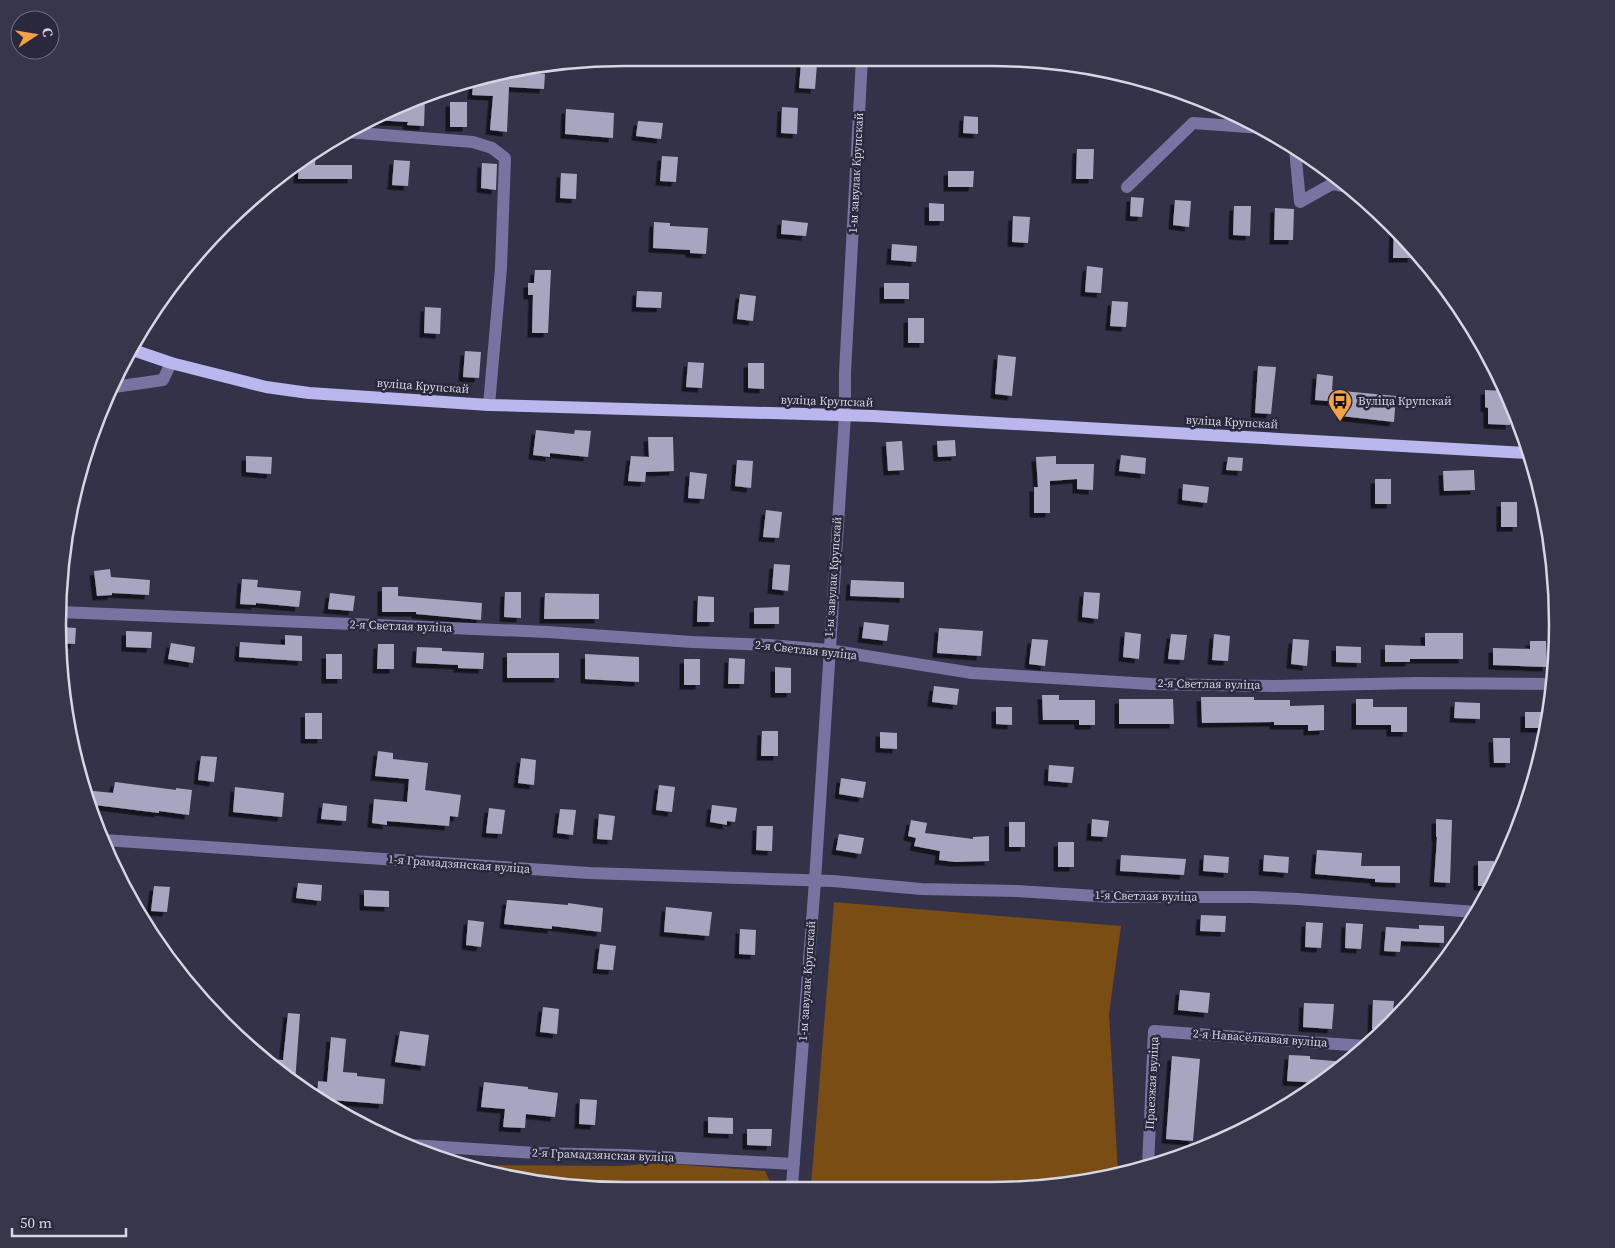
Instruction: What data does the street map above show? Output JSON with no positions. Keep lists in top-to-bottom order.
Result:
{
  "streets": {
    "main road": ["вуліца Крупскай"],
    "street": [
      "1-ы завулак Крупскай",
      "2-я Светлая вуліца",
      "1-я Грамадзянская вуліца",
      "1-я Светлая вуліца",
      "2-я Навасёлкавая вуліца",
      "Праезжая вуліца",
      "2-я Грамадзянская вуліца"
    ]
  },
  "crossings": [
    ["1-ы завулак Крупскай", "вуліца Крупскай"],
    ["1-ы завулак Крупскай", "2-я Светлая вуліца"],
    ["1-ы завулак Крупскай", "1-я Грамадзянская вуліца"],
    ["1-ы завулак Крупскай", "1-я Светлая вуліца"],
    ["1-ы завулак Крупскай", "2-я Грамадзянская вуліца"],
    ["1-я Грамадзянская вуліца", "1-я Светлая вуліца"],
    ["2-я Навасёлкавая вуліца", "Праезжая вуліца"]
  ],
  "places": {
    "bus stop": ["Вуліца Крупскай"]
  },
  "scale_bar": "50 m",
  "north": "right"
}
